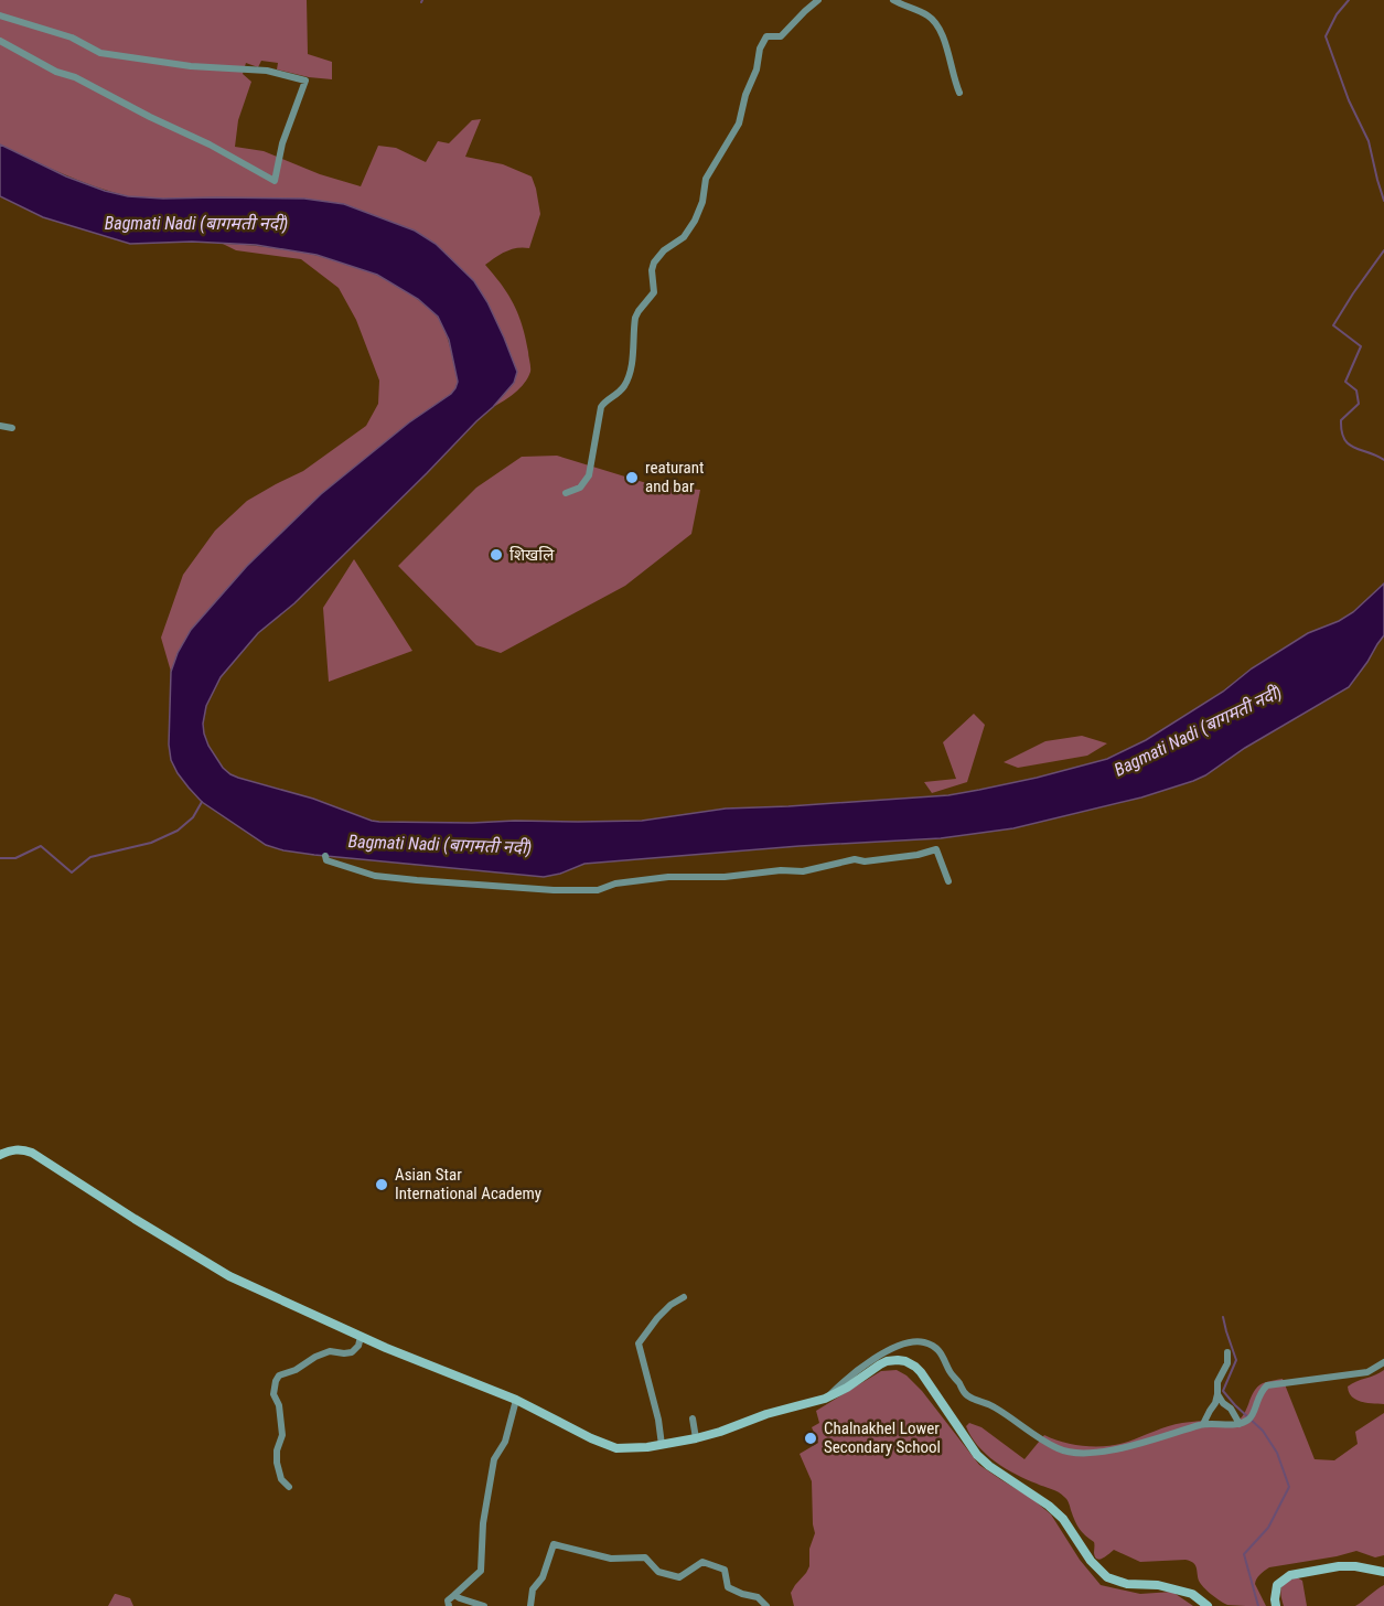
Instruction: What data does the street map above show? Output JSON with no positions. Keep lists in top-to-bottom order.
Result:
{
  "water": ["Bagmati Nadi (बागमती नदी)"],
  "places": [
    "reaturant and bar",
    "शिखलि",
    "Asian Star International Academy",
    "Chalnakhel Lower Secondary School"
  ]
}
